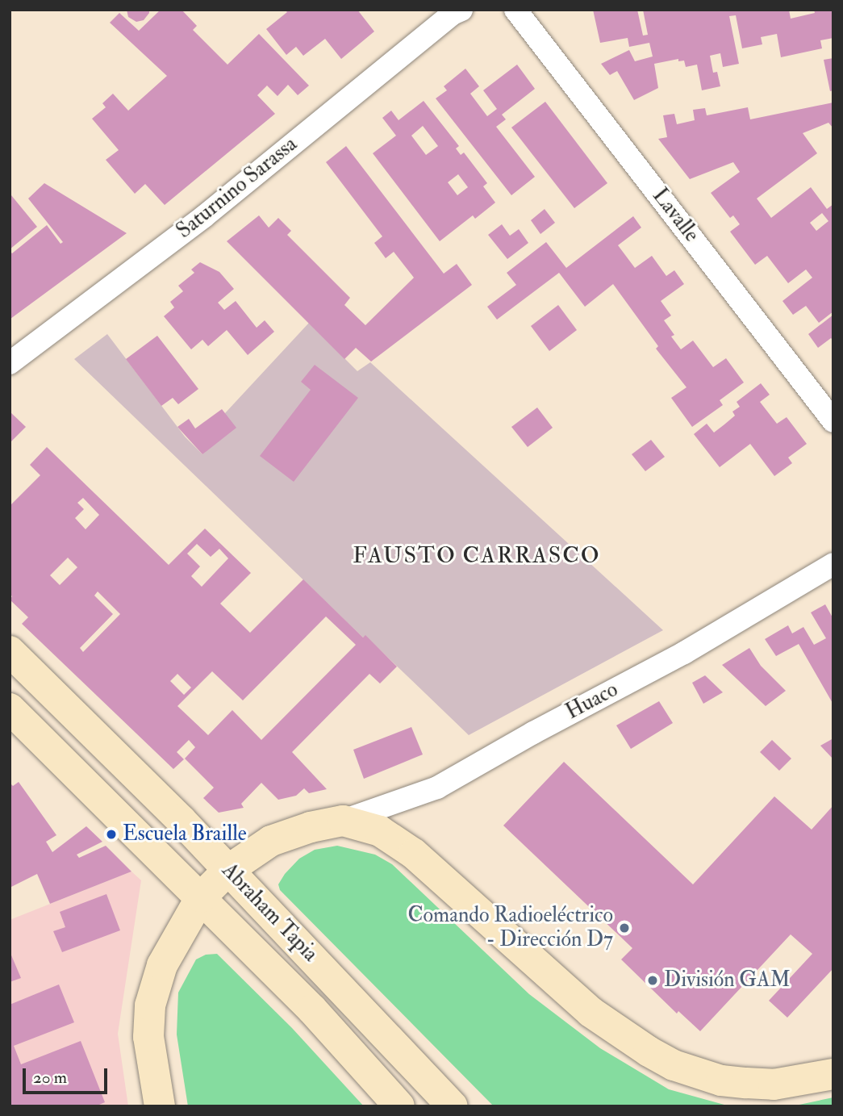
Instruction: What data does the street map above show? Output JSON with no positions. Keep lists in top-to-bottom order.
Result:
{
  "streets": {
    "main road": ["Abraham Tapia"],
    "street": ["Saturnino Sarassa", "Lavalle", "Huaco"]
  },
  "districts": ["FAUSTO CARRASCO"],
  "places": ["Escuela Braille", "Comando Radioeléctrico - Dirección D7", "División GAM"],
  "scale_bar": "20 m"
}
